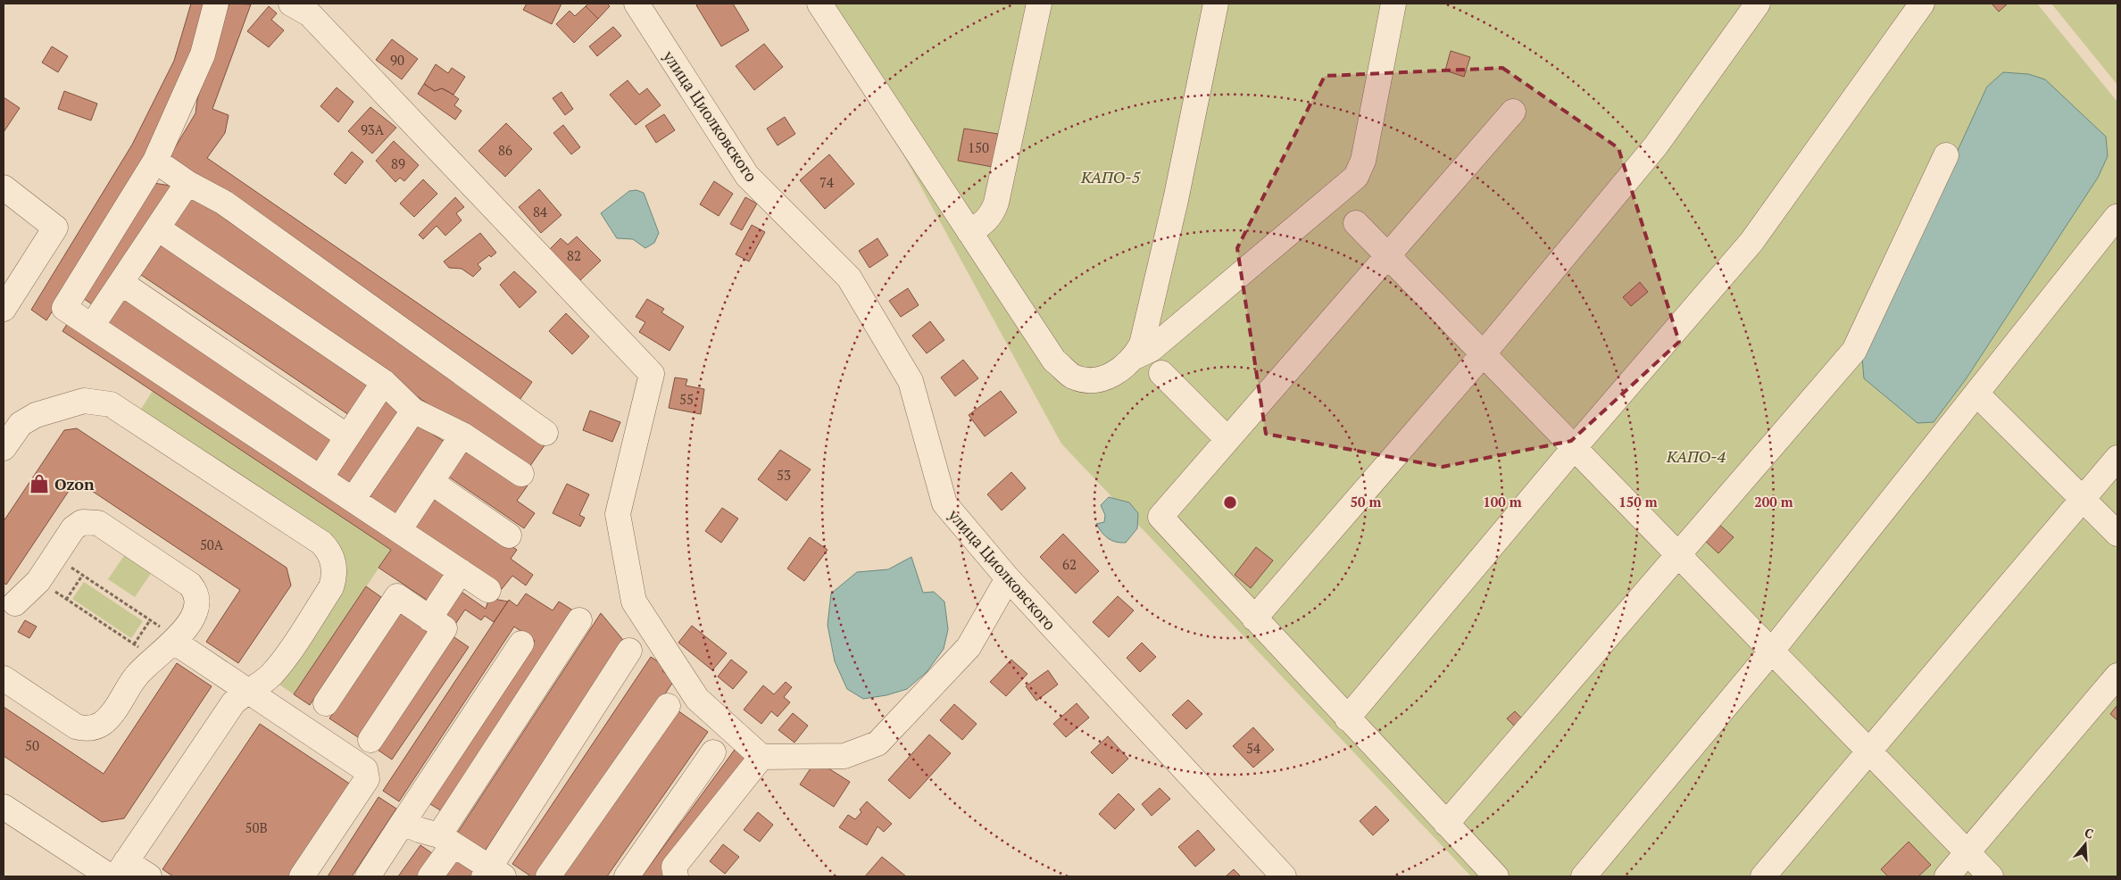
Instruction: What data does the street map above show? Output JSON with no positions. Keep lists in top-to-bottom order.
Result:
{
  "streets": {
    "street": ["улица Циолковского"]
  },
  "parks": ["КАПО-5", "КАПО-4"],
  "places": {
    "shop": ["Ozon"]
  },
  "house_numbers": [
    "90",
    "93А",
    "150",
    "86",
    "89",
    "74",
    "84",
    "82",
    "55",
    "53",
    "50А",
    "62",
    "50",
    "54",
    "50В"
  ],
  "north": "top",
  "rings": [
    "50 m",
    "100 m",
    "150 m",
    "200 m"
  ]
}
